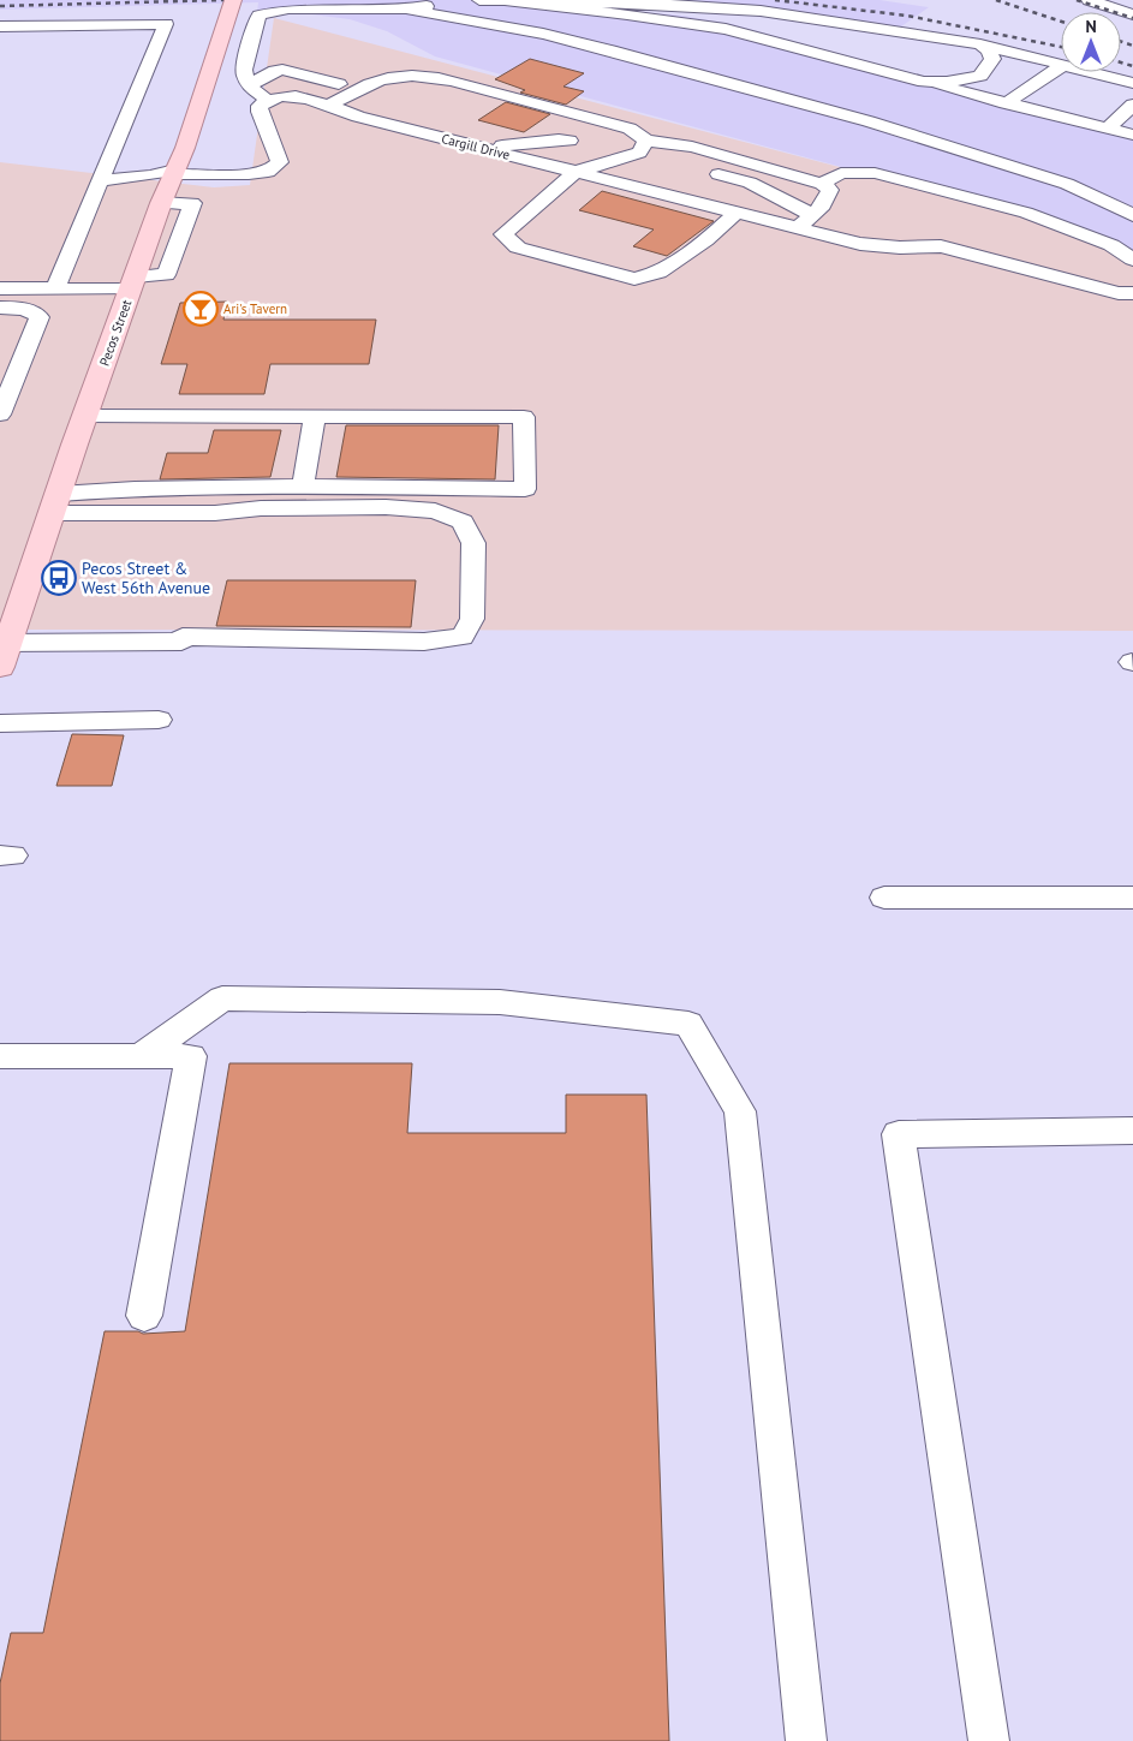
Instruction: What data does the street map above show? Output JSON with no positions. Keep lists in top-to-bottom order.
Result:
{
  "streets": {
    "main road": ["Pecos Street"],
    "street": ["Cargill Drive"]
  },
  "places": {
    "bar": ["Ari's Tavern"],
    "bus stop": ["Pecos Street & West 56th Avenue"]
  },
  "north": "top"
}
